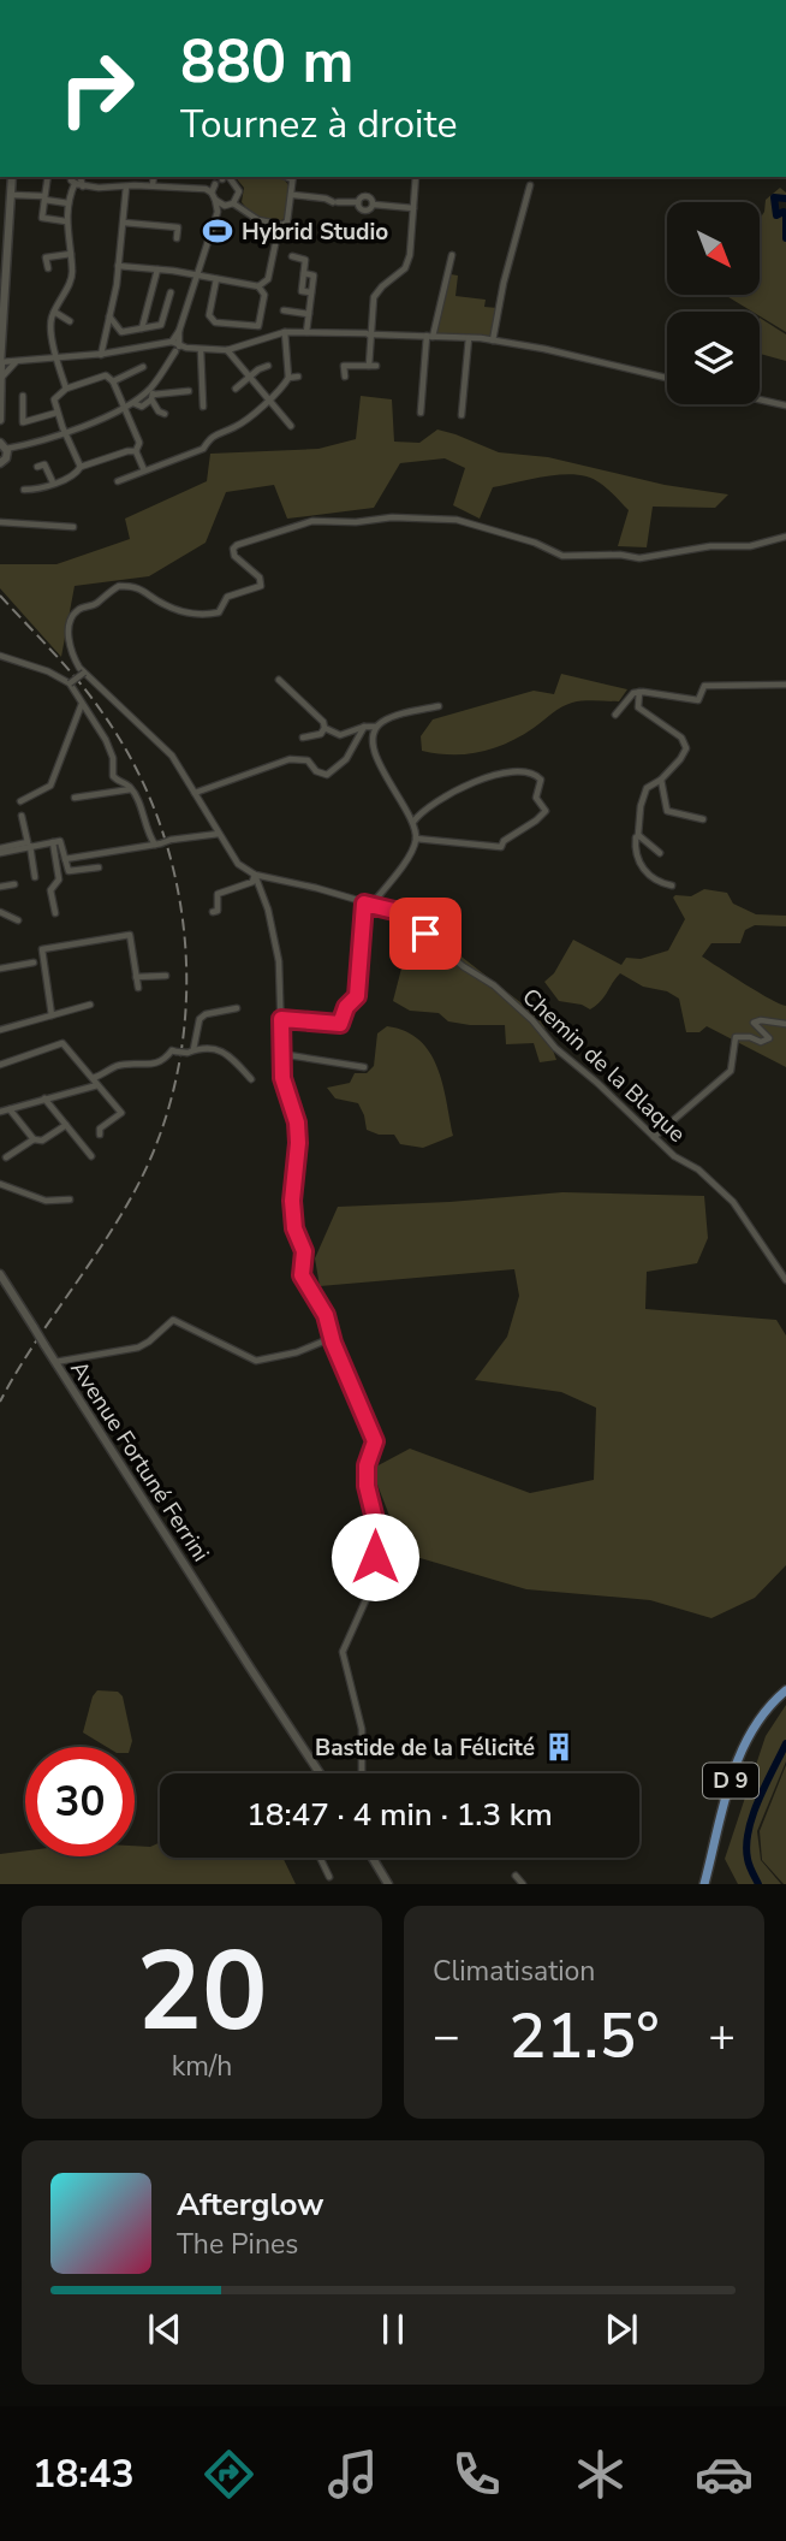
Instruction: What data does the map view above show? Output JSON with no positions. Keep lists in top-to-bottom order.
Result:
{
  "streets": {
    "main road": ["Avenue Fortuné Ferrini", "D 9"],
    "street": ["Chemin de la Blaque"]
  },
  "places": {
    "sports": ["Hybrid Studio"],
    "building": ["Bastide de la Félicité"]
  },
  "north": "bottom right",
  "page": {
    "turn": ["880 m", "Tournez à droite"],
    "limit": "30",
    "trip": "18:47 · 4 min · 1.3 km",
    "tile": [
      ["20", "km/h"],
      "Climatisation"
    ],
    "heat": ["−", "21.5°", "+"],
    "song": ["Afterglow", "The Pines"],
    "tabs": "18:43"
  }
}
